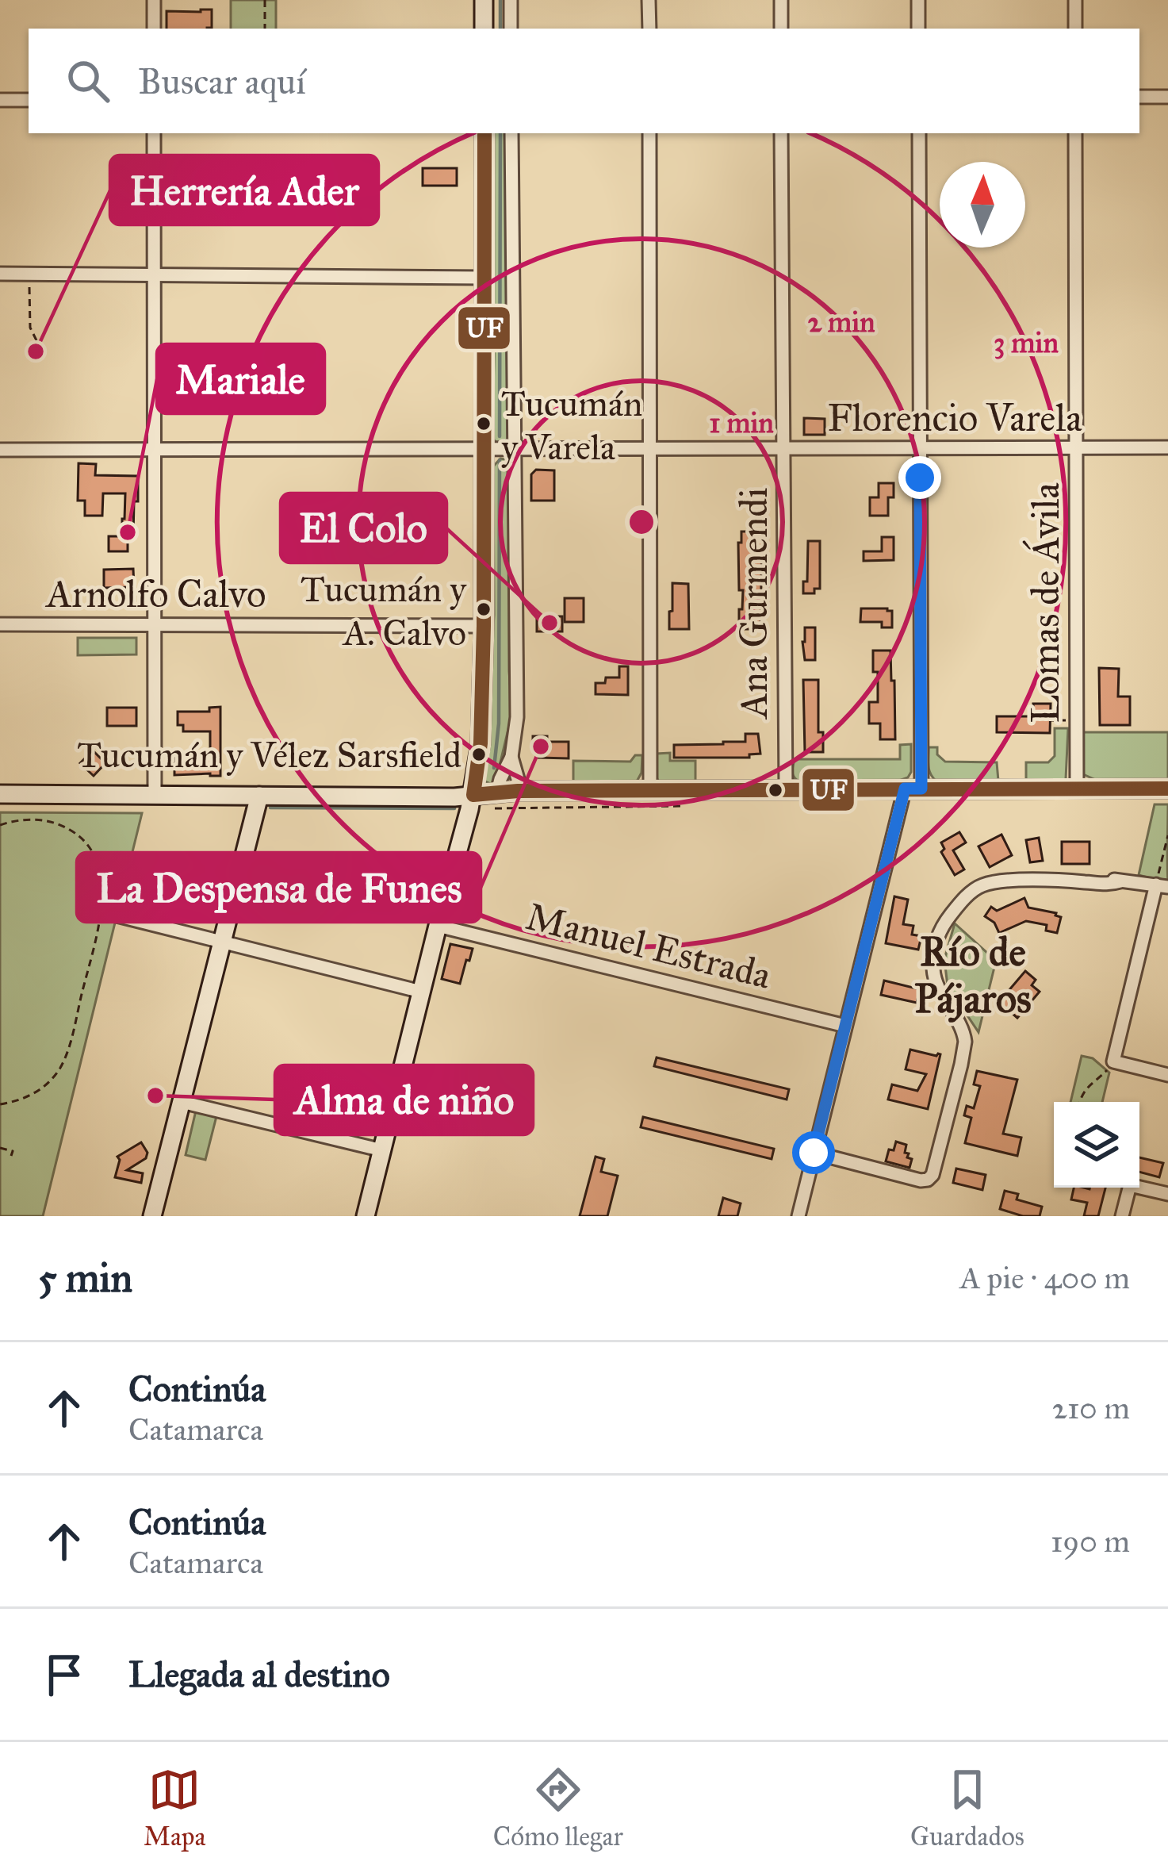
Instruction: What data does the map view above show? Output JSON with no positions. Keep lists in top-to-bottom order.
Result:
{
  "streets": {
    "street": [
      "Florencio Varela",
      "Arnolfo Calvo",
      "Ana Gurmendi",
      "Lomas de Ávila",
      "Manuel Estrada"
    ]
  },
  "crossings": [
    ["Florencio Varela", "Ana Gurmendi"],
    ["Florencio Varela", "Lomas de Ávila"]
  ],
  "districts": ["Río de Pájaros"],
  "places": [
    "Herrería Ader",
    "Tucumán y Varela",
    "Mariale",
    "Tucumán y A. Calvo",
    "El Colo",
    "La Despensa de Funes",
    "Tucumán y Vélez Sarsfield",
    "Alma de niño"
  ],
  "lines": ["transit line UF"],
  "north": "top",
  "page": {
    "search": "Buscar aquí",
    "heading": ["5 min", "A pie · 400 m"],
    "list": [
      ["Continúa", "Catamarca", "210 m"],
      ["Continúa", "Catamarca", "190 m"],
      "Llegada al destino"
    ],
    "nav": ["Mapa", "Cómo llegar", "Guardados"]
  },
  "rings": ["2 min", "3 min", "1 min"]
}
